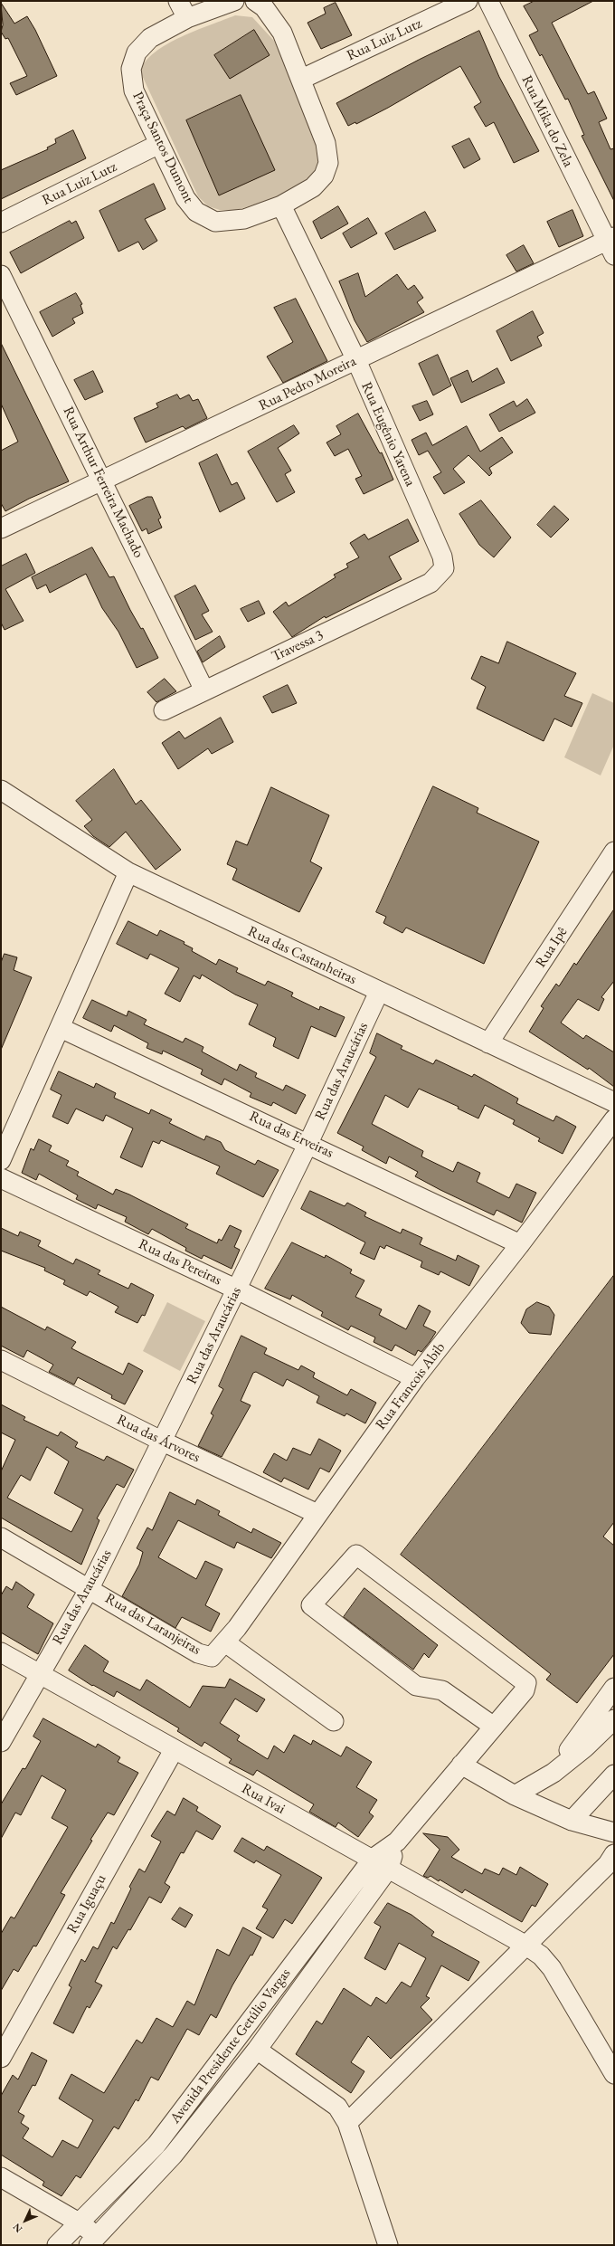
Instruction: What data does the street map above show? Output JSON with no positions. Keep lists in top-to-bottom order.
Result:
{
  "streets": {
    "street": [
      "Rua Luiz Lutz",
      "Rua Mika do Zela",
      "Praça Santos Dumont",
      "Rua Pedro Moreira",
      "Rua Eugênio Yarena",
      "Rua Arthur Ferreira Machado",
      "Travessa 3",
      "Rua Ipê",
      "Rua das Castanheiras",
      "Rua das Araucárias",
      "Rua das Erveiras",
      "Rua das Pereiras",
      "Rua Francois Abib",
      "Rua das Árvores",
      "Rua das Laranjeiras",
      "Rua Ivai",
      "Rua Iguaçu",
      "Avenida Presidente Getúlio Vargas"
    ]
  },
  "crossings": [
    ["Rua Luiz Lutz", "Praça Santos Dumont"],
    ["Rua Mika do Zela", "Rua Pedro Moreira"],
    ["Praça Santos Dumont", "Rua Eugênio Yarena"],
    ["Rua Pedro Moreira", "Rua Eugênio Yarena"],
    ["Rua Pedro Moreira", "Rua Arthur Ferreira Machado"],
    ["Rua Eugênio Yarena", "Travessa 3"],
    ["Rua Arthur Ferreira Machado", "Travessa 3"],
    ["Rua Ipê", "Rua das Castanheiras"],
    ["Rua das Castanheiras", "Rua das Araucárias"],
    ["Rua das Araucárias", "Rua das Erveiras"],
    ["Rua das Araucárias", "Rua das Pereiras"],
    ["Rua das Araucárias", "Rua das Árvores"],
    ["Rua das Araucárias", "Rua das Laranjeiras"],
    ["Rua das Araucárias", "Rua Ivai"],
    ["Rua das Erveiras", "Rua Francois Abib"],
    ["Rua das Pereiras", "Rua Francois Abib"],
    ["Rua Francois Abib", "Rua das Árvores"],
    ["Rua Francois Abib", "Rua das Laranjeiras"],
    ["Rua Ivai", "Rua Iguaçu"],
    ["Rua Ivai", "Avenida Presidente Getúlio Vargas"]
  ],
  "north": "bottom left"
}
